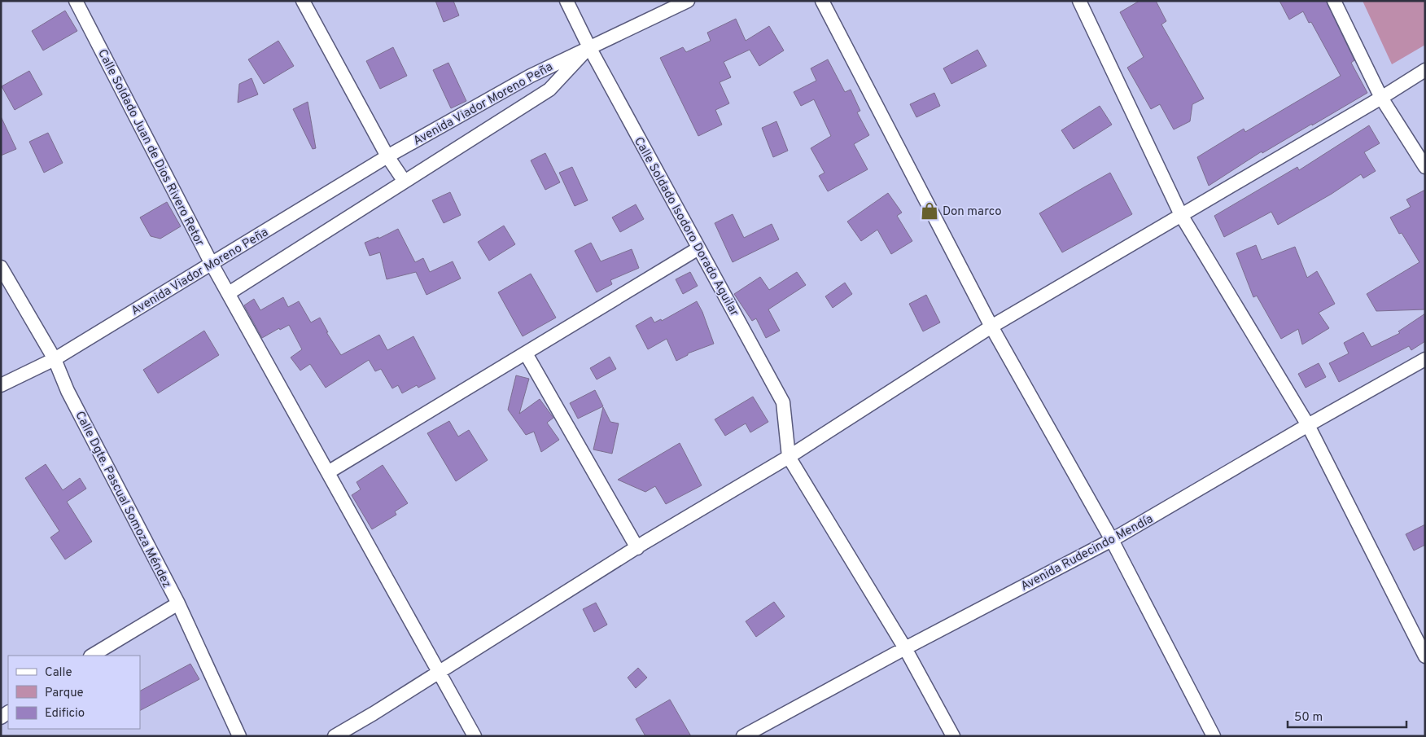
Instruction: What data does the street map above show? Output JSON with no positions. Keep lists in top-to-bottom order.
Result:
{
  "streets": {
    "street": [
      "Avenida Viador Moreno Peña",
      "Calle Soldado Juan de Dios Rivero Retor",
      "Calle Soldado Isodoro Dorado Aguilar",
      "Calle Dgte. Pascual Somoza Méndez",
      "Avenida Rudecindo Mendía"
    ]
  },
  "crossings": [
    ["Avenida Viador Moreno Peña", "Calle Soldado Juan de Dios Rivero Retor"],
    ["Avenida Viador Moreno Peña", "Calle Soldado Isodoro Dorado Aguilar"],
    ["Avenida Viador Moreno Peña", "Calle Dgte. Pascual Somoza Méndez"]
  ],
  "places": {
    "shop": ["Don marco"]
  },
  "legend": ["Calle", "Parque", "Edificio"],
  "scale_bar": "50 m"
}
